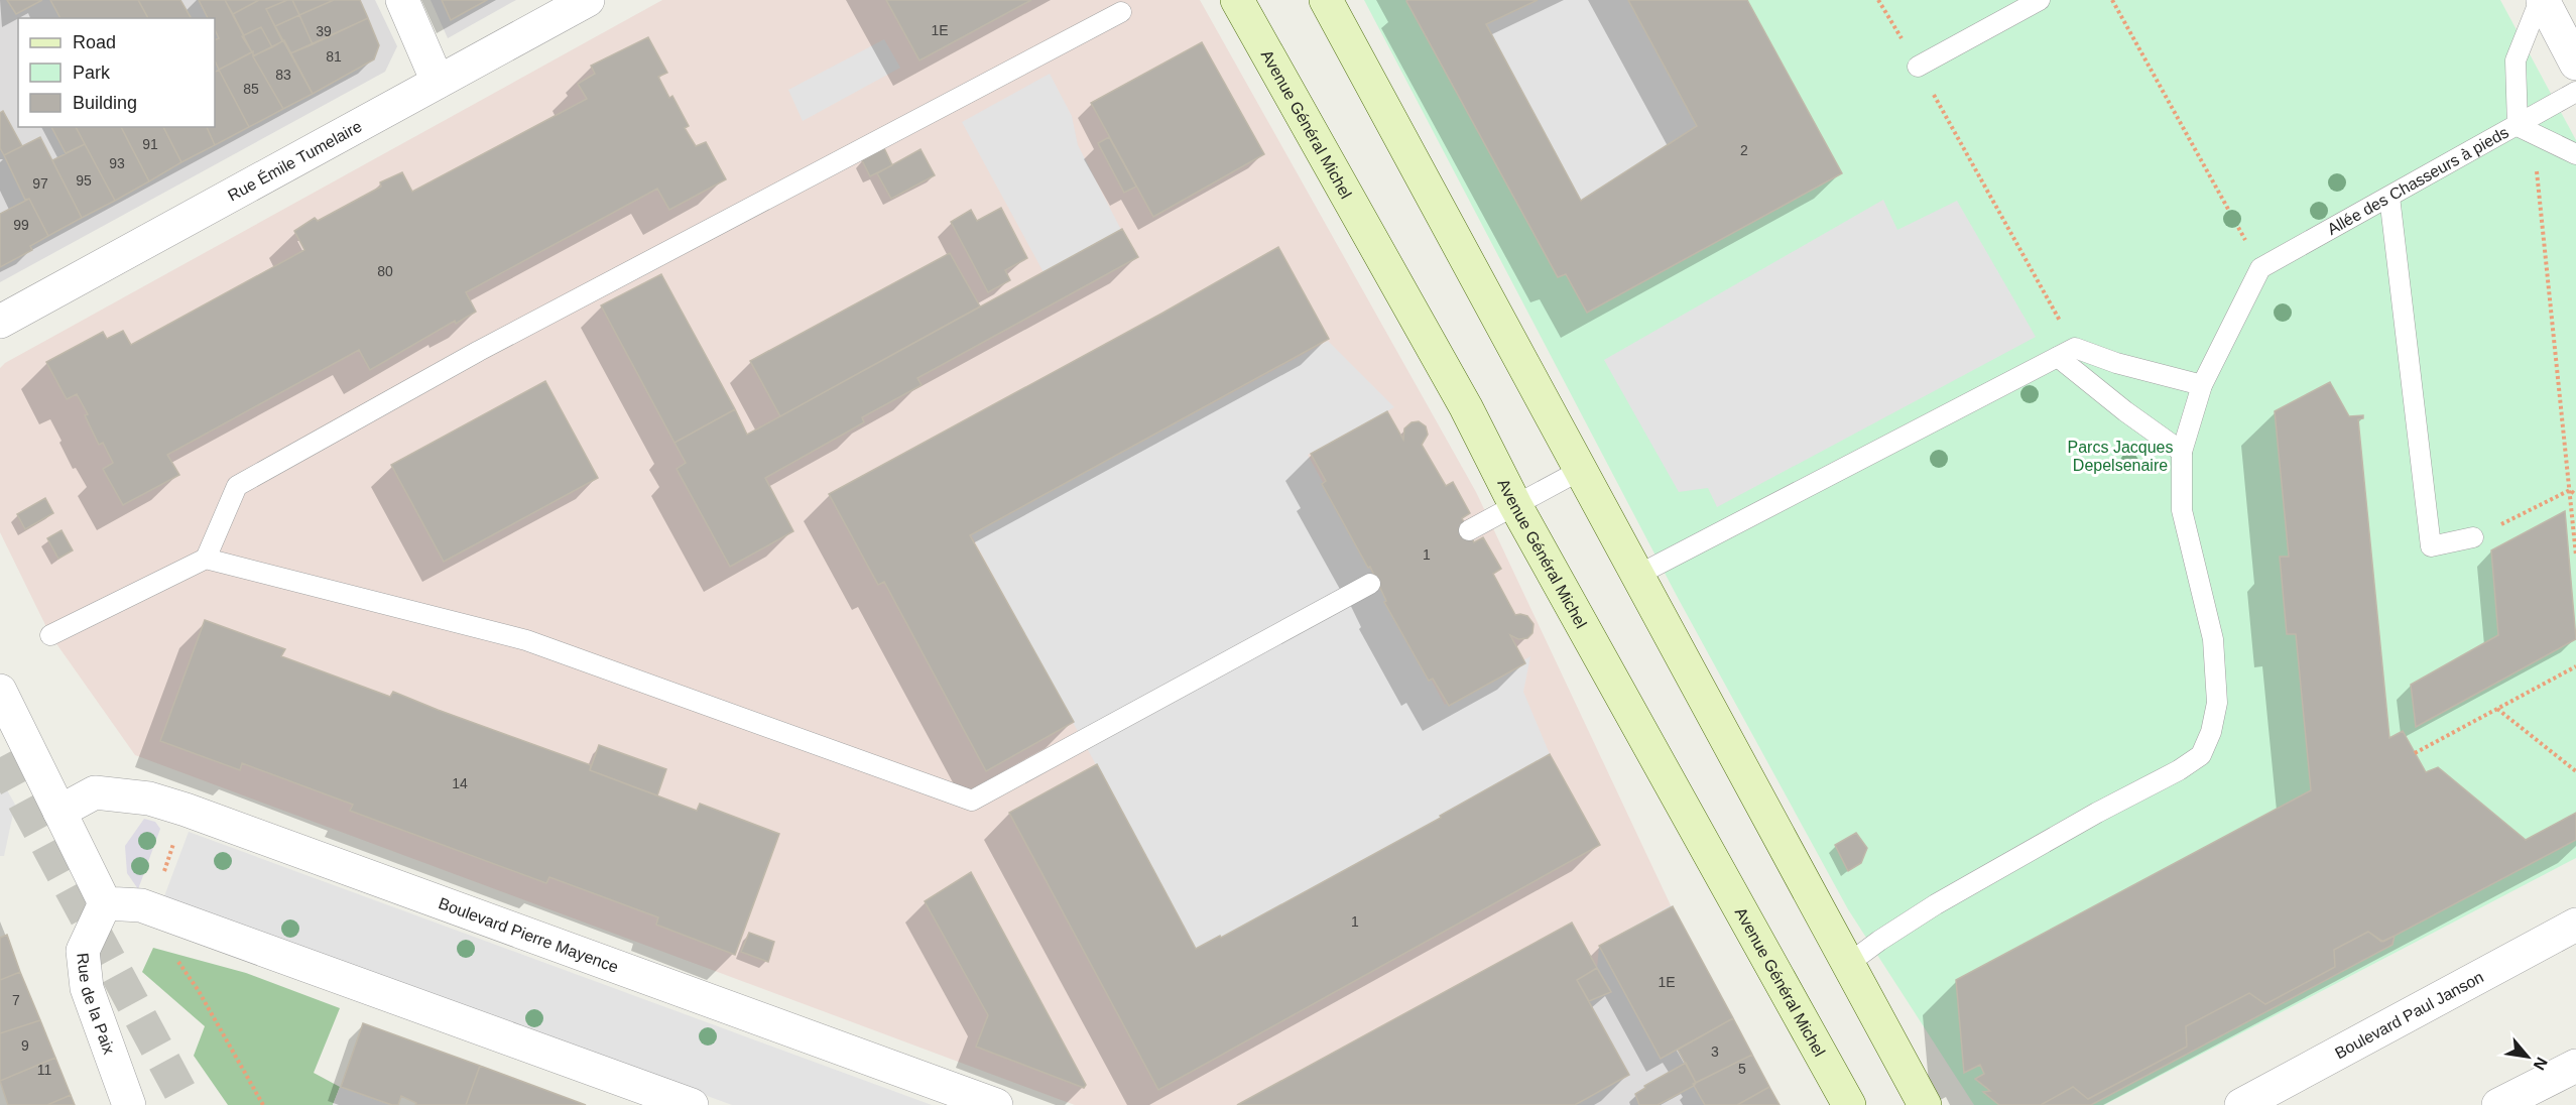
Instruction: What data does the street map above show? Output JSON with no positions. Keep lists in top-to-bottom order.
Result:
{
  "streets": {
    "main road": ["Avenue Général Michel"],
    "street": [
      "Rue Émile Tumelaire",
      "Boulevard Pierre Mayence",
      "Rue de la Paix",
      "Boulevard Paul Janson"
    ],
    "lane": ["Allée des Chasseurs à pieds"]
  },
  "parks": ["Parcs Jacques Depelsenaire"],
  "house_numbers": [
    "1E",
    "39",
    "81",
    "83",
    "85",
    "91",
    "2",
    "93",
    "95",
    "97",
    "99",
    "80",
    "1",
    "14",
    "1",
    "1E",
    "7",
    "9",
    "3",
    "5",
    "11"
  ],
  "legend": ["Road", "Park", "Building"],
  "north": "bottom right"
}
